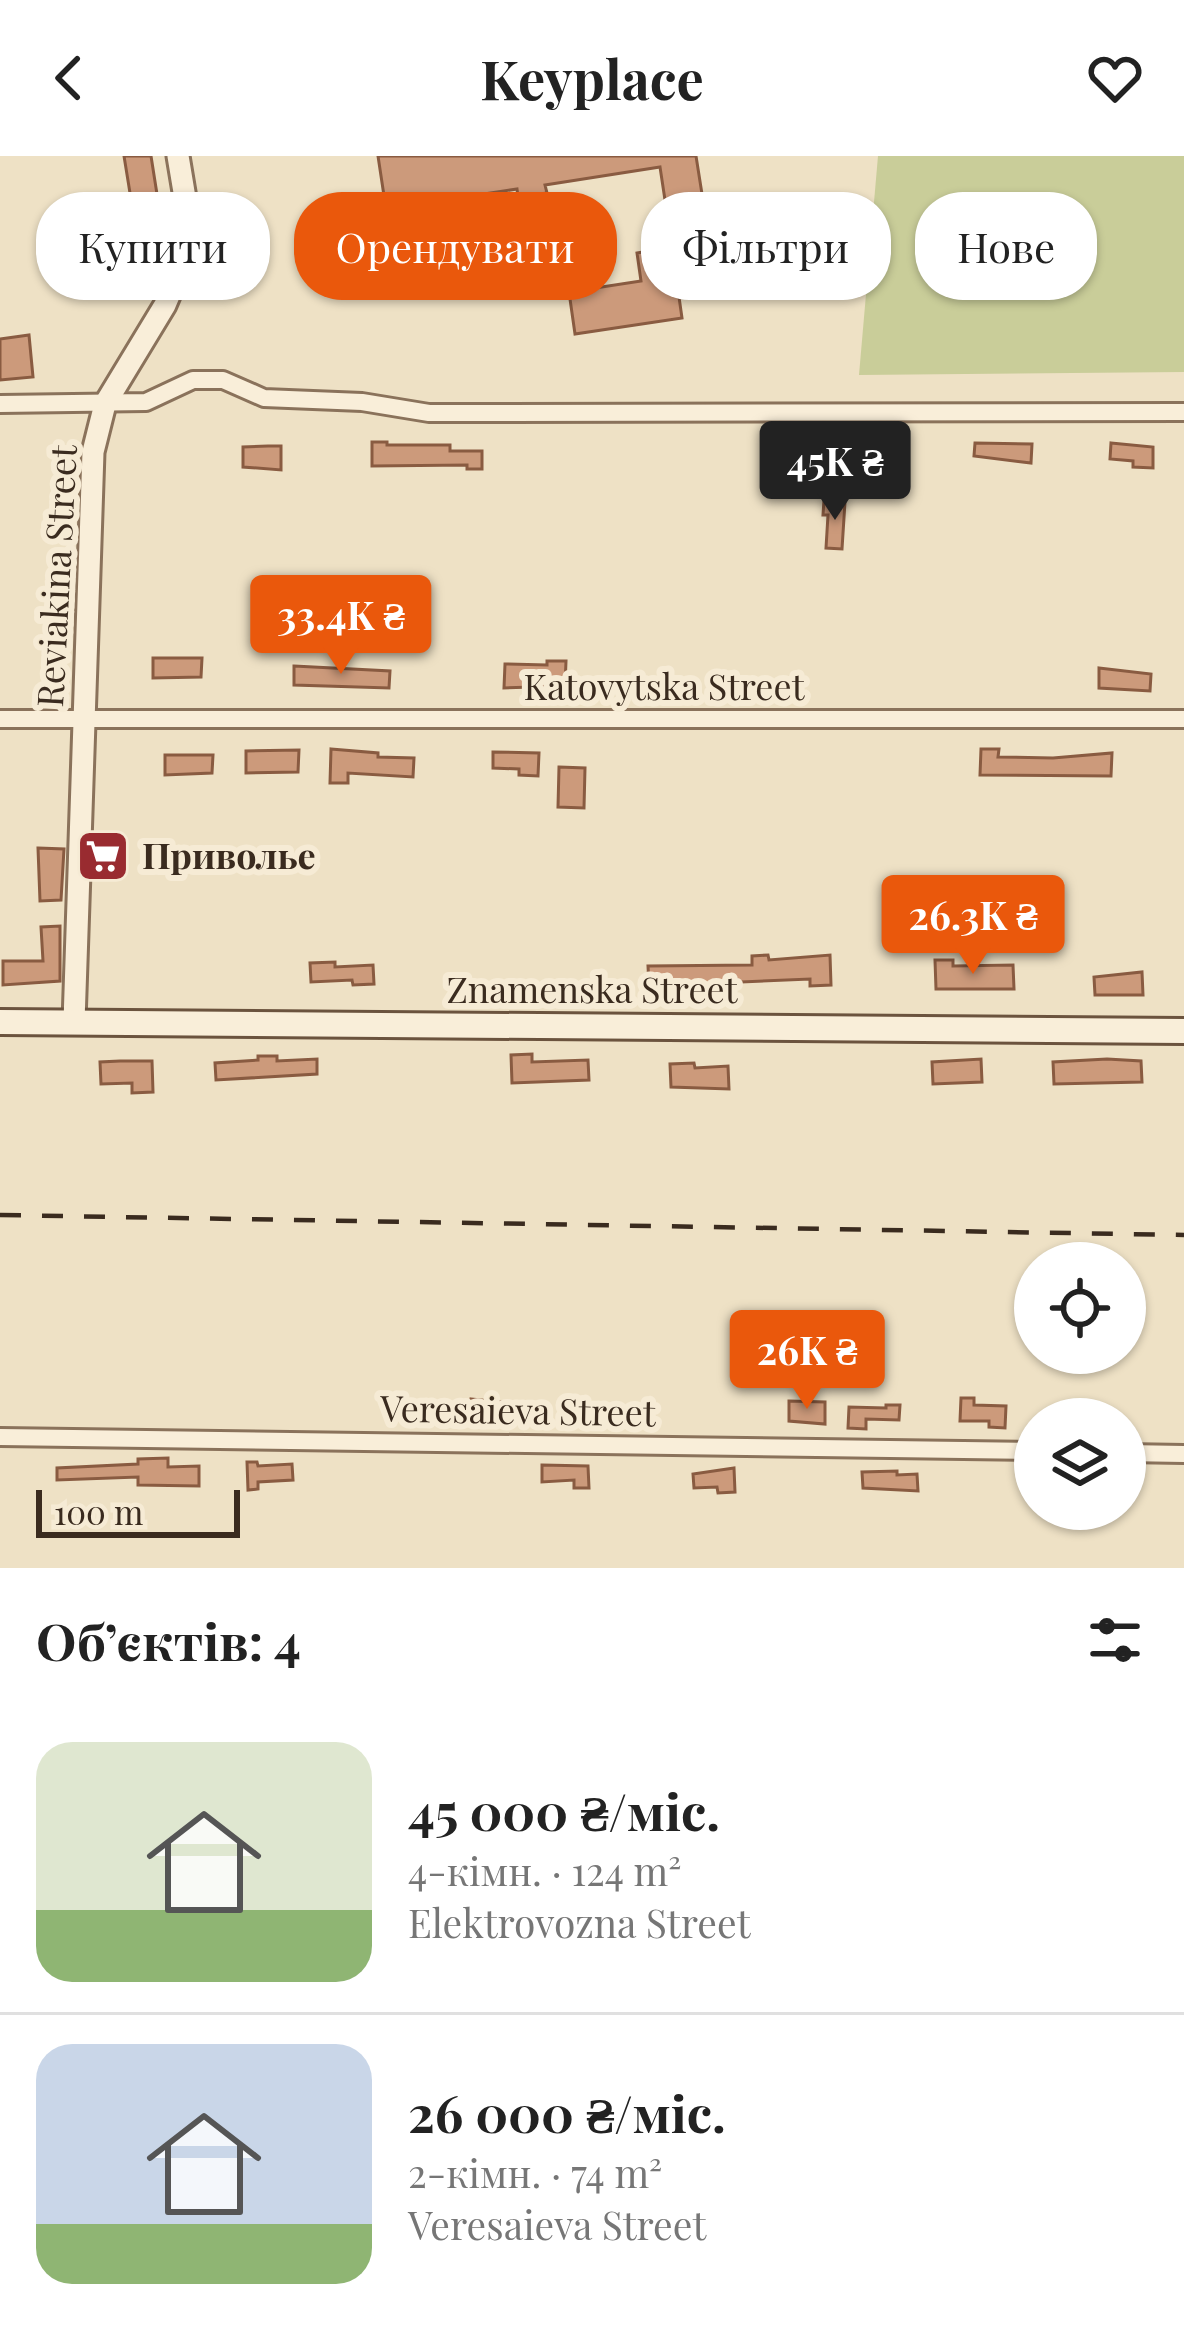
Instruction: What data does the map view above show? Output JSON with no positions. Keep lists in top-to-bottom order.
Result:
{
  "streets": {
    "main road": ["Znamenska Street"],
    "street": ["Reviakina Street", "Katovytska Street", "Veresaieva Street"]
  },
  "crossings": [
    ["Reviakina Street", "Katovytska Street"],
    ["Reviakina Street", "Znamenska Street"]
  ],
  "places": {
    "supermarket": ["Приволье"]
  },
  "scale_bar": "100 m",
  "page": {
    "header": "Keyplace",
    "chip": [
      "Купити",
      "Орендувати",
      "Фільтри",
      "Нове"
    ],
    "price": [
      "45K ₴",
      "33.4K ₴",
      "26.3K ₴",
      "26K ₴"
    ],
    "scale": "100 m",
    "heading": "Об’єктів: 4",
    "list": [
      {
        "name": "45 000 ₴/міс.",
        "note": "4-кімн. · 124 m² · Elektrovozna Street"
      },
      {
        "name": "26 000 ₴/міс.",
        "note": "2-кімн. · 74 m² · Veresaieva Street"
      }
    ]
  }
}
